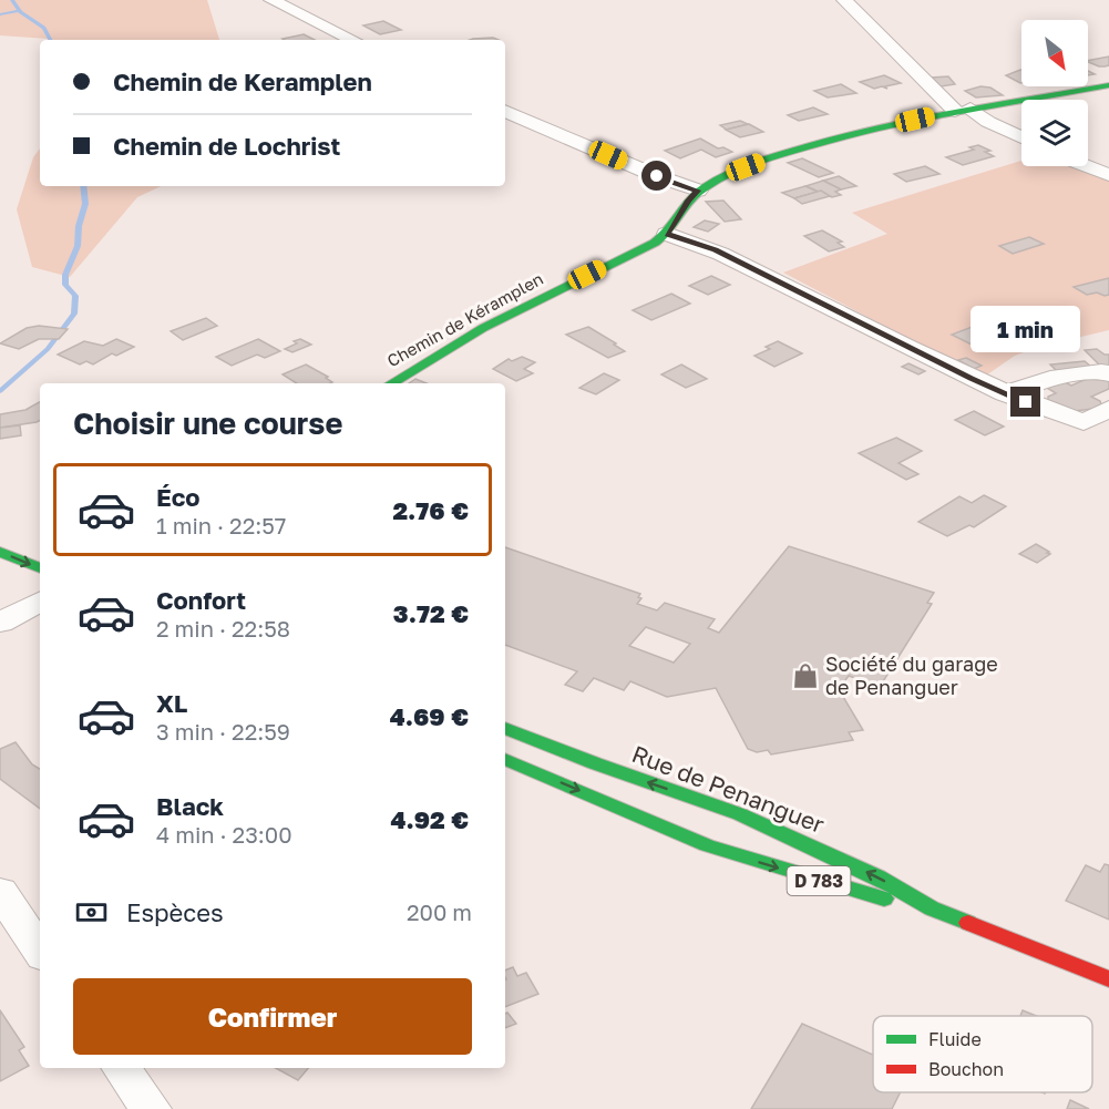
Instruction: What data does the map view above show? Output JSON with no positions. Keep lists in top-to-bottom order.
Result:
{
  "streets": {
    "street": ["Chemin de Kéramplen", "Rue de Penanguer", "D 783"]
  },
  "places": {
    "shop": ["Société du garage de Penanguer"]
  },
  "legend": ["Fluide", "Bouchon"],
  "north": "bottom right",
  "page": {
    "banner": ["Chemin de Keramplen", "Chemin de Lochrist"],
    "bubble": "1 min",
    "heading": "Choisir une course",
    "list": [
      {
        "name": "Éco",
        "note": "1 min · 22:57",
        "value": "2.76 €"
      },
      {
        "name": "Confort",
        "note": "2 min · 22:58",
        "value": "3.72 €"
      },
      {
        "name": "XL",
        "note": "3 min · 22:59",
        "value": "4.69 €"
      },
      {
        "name": "Black",
        "note": "4 min · 23:00",
        "value": "4.92 €"
      }
    ],
    "pay": ["Espèces", "200 m"],
    "buttons": "Confirmer"
  }
}
